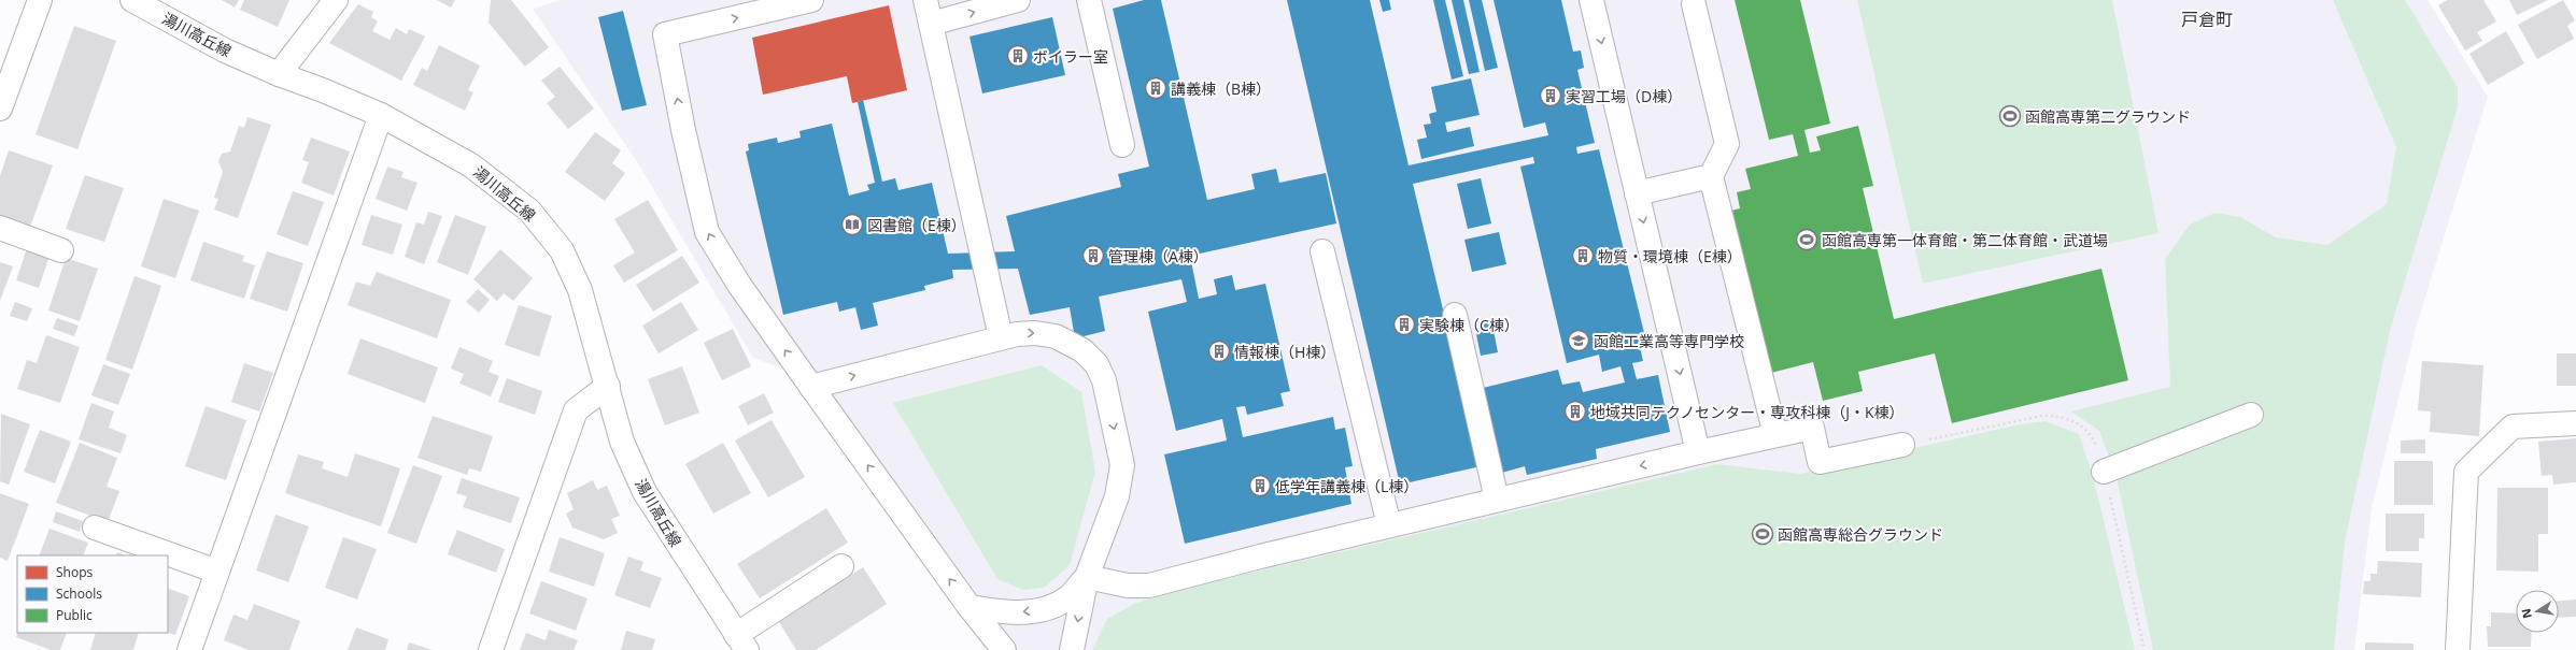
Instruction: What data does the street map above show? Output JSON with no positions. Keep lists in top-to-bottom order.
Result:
{
  "streets": {
    "street": ["湯川高丘線"]
  },
  "districts": ["戸倉町"],
  "places": {
    "building": [
      "ボイラー室",
      "講義棟（B棟）",
      "実習工場（D棟）",
      "管理棟（A棟）",
      "物質・環境棟（E棟）",
      "実験棟（C棟）",
      "情報棟（H棟）",
      "地域共同テクノセンター・専攻科棟（J・K棟）",
      "低学年講義棟（L棟）"
    ],
    "sports": ["函館高専第二グラウンド", "函館高専第一体育館・第二体育館・武道場", "函館高専総合グラウンド"],
    "library": ["図書館（E棟）"],
    "school or university": ["函館工業高等専門学校"]
  },
  "legend": ["Shops", "Schools", "Public"],
  "north": "left"
}
